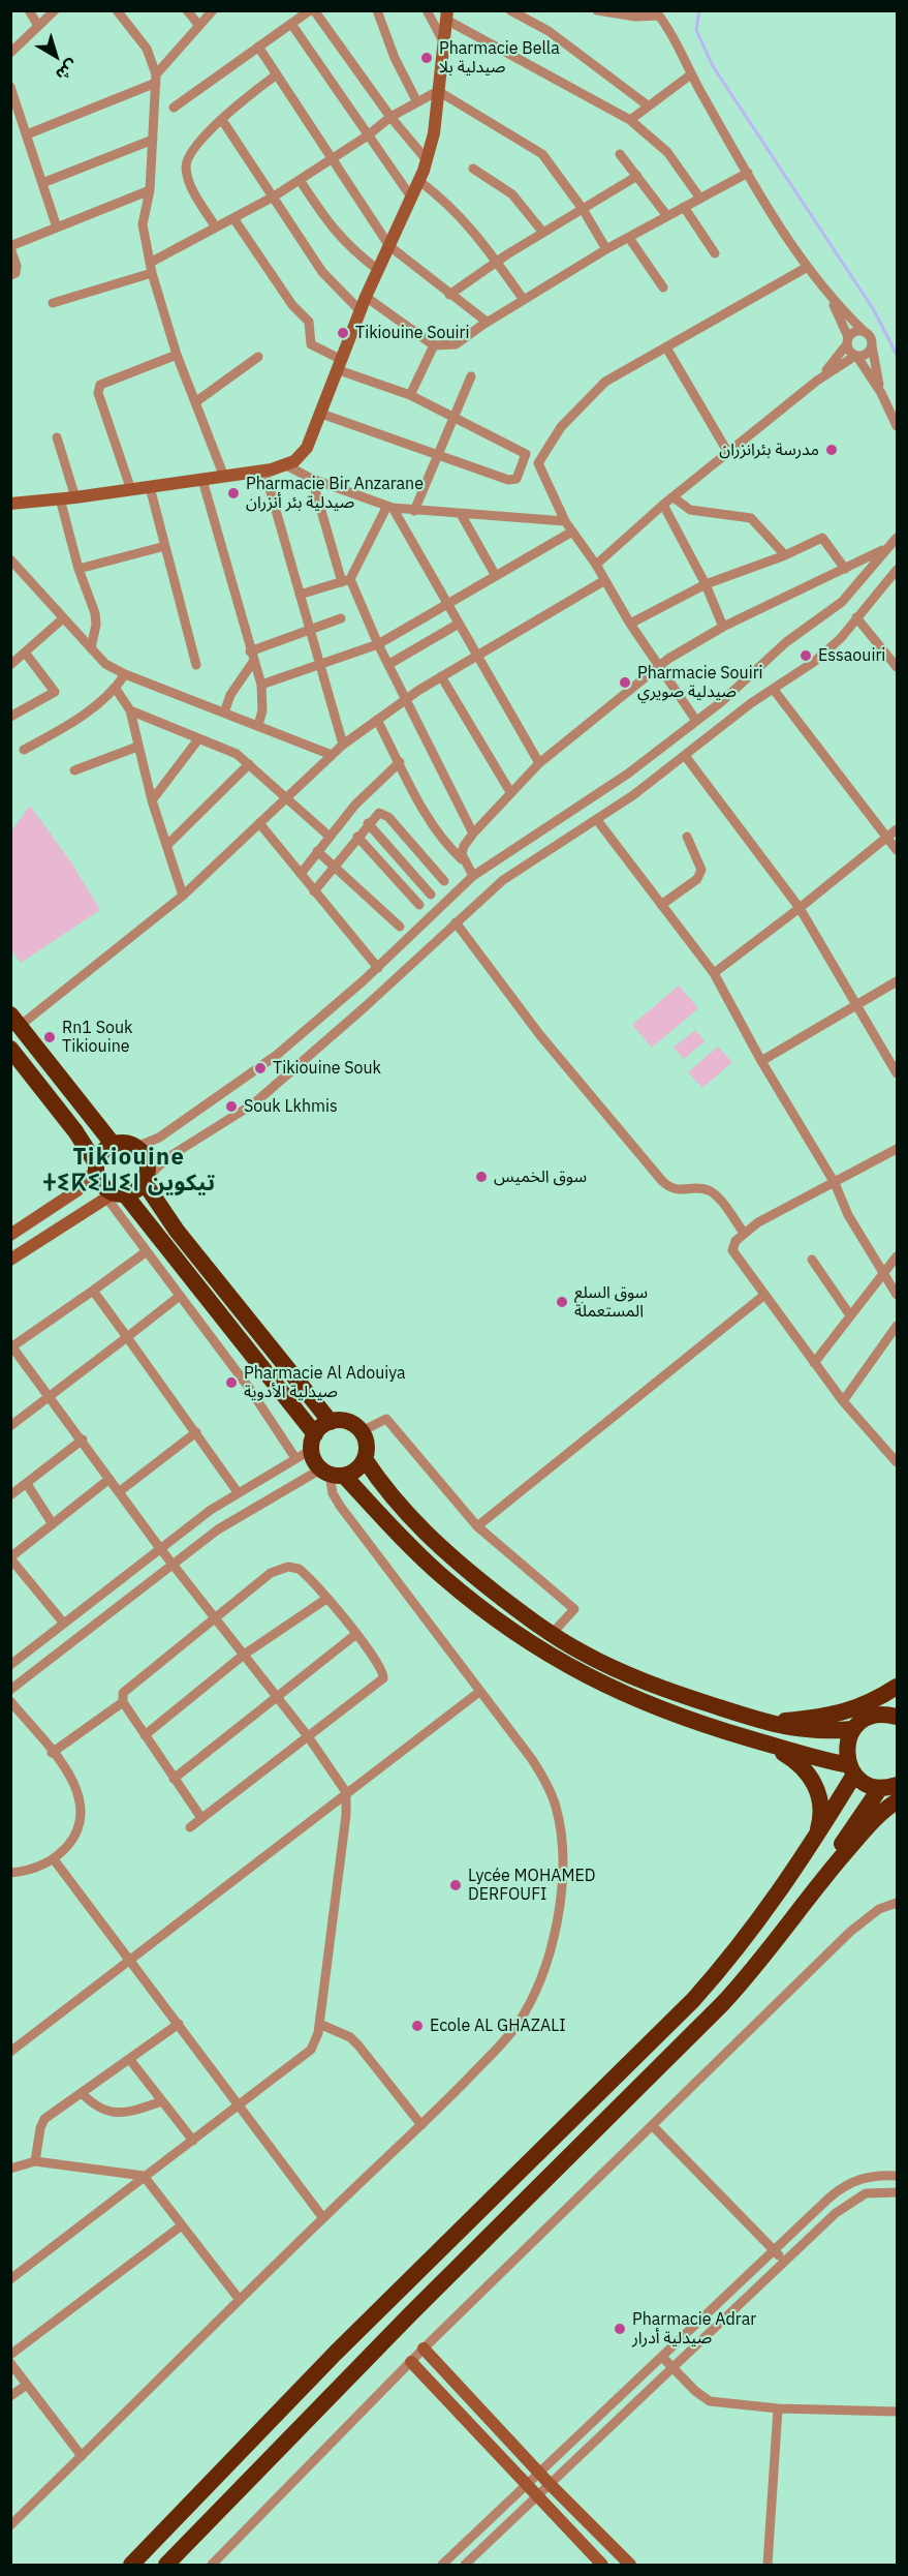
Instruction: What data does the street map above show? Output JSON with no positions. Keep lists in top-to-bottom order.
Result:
{
  "districts": ["Tikiouine ⵜⵉⴽⵉⵡⵉⵏ تيكوين"],
  "places": [
    "Pharmacie Bella صيدلية بلا",
    "Tikiouine Souiri",
    "مدرسة بئرانزران",
    "Pharmacie Bir Anzarane صيدلية بئر أنزران",
    "Essaouiri",
    "Pharmacie Souiri صيدلية صويري",
    "Rn1 Souk Tikiouine",
    "Tikiouine Souk",
    "Souk Lkhmis",
    "سوق الخميس",
    "سوق السلع المستعملة",
    "Pharmacie Al Adouiya صيدلية الأدوية",
    "Lycée MOHAMED DERFOUFI",
    "Ecole AL GHAZALI",
    "Pharmacie Adrar صيدلية أدرار"
  ],
  "north": "bottom right"
}
